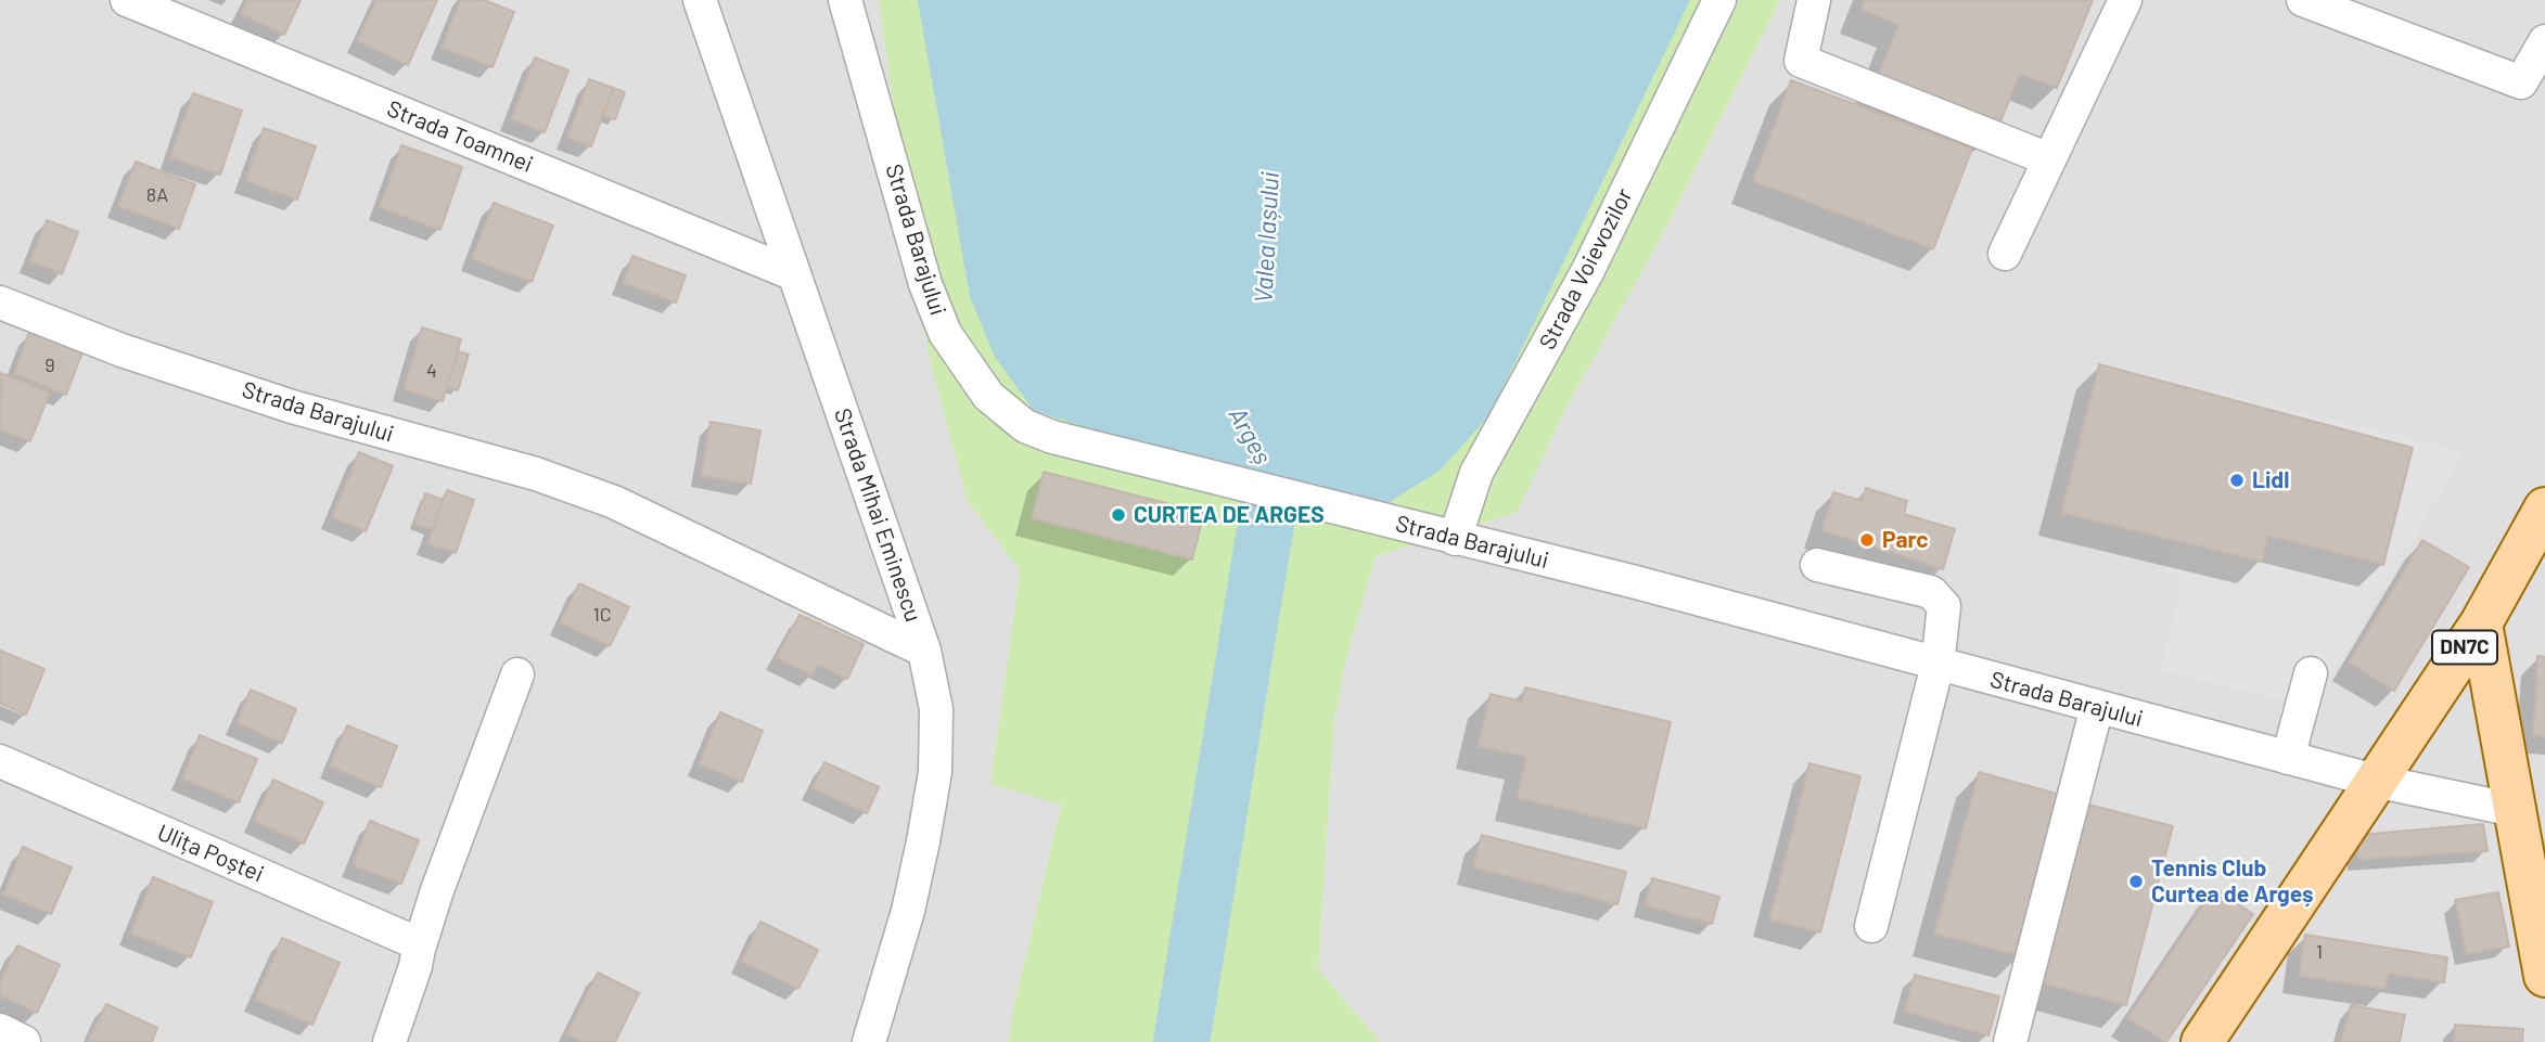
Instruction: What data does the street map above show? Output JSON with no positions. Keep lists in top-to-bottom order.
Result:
{
  "streets": {
    "main road": ["DN7C"],
    "street": [
      "Strada Toamnei",
      "Strada Barajului",
      "Strada Voievozilor",
      "Strada Mihai Eminescu",
      "Ulița Poștei"
    ]
  },
  "crossings": [
    ["Strada Toamnei", "Strada Mihai Eminescu"],
    ["Strada Barajului", "Strada Voievozilor"],
    ["Strada Barajului", "Strada Mihai Eminescu"],
    ["Strada Barajului", "DN7C"]
  ],
  "water": ["Valea Iașului", "Argeș"],
  "places": [
    "Lidl",
    "CURTEA DE ARGES",
    "Parc",
    "Tennis Club Curtea de Argeș"
  ],
  "house_numbers": [
    "8A",
    "9",
    "4",
    "1C",
    "1"
  ]
}
